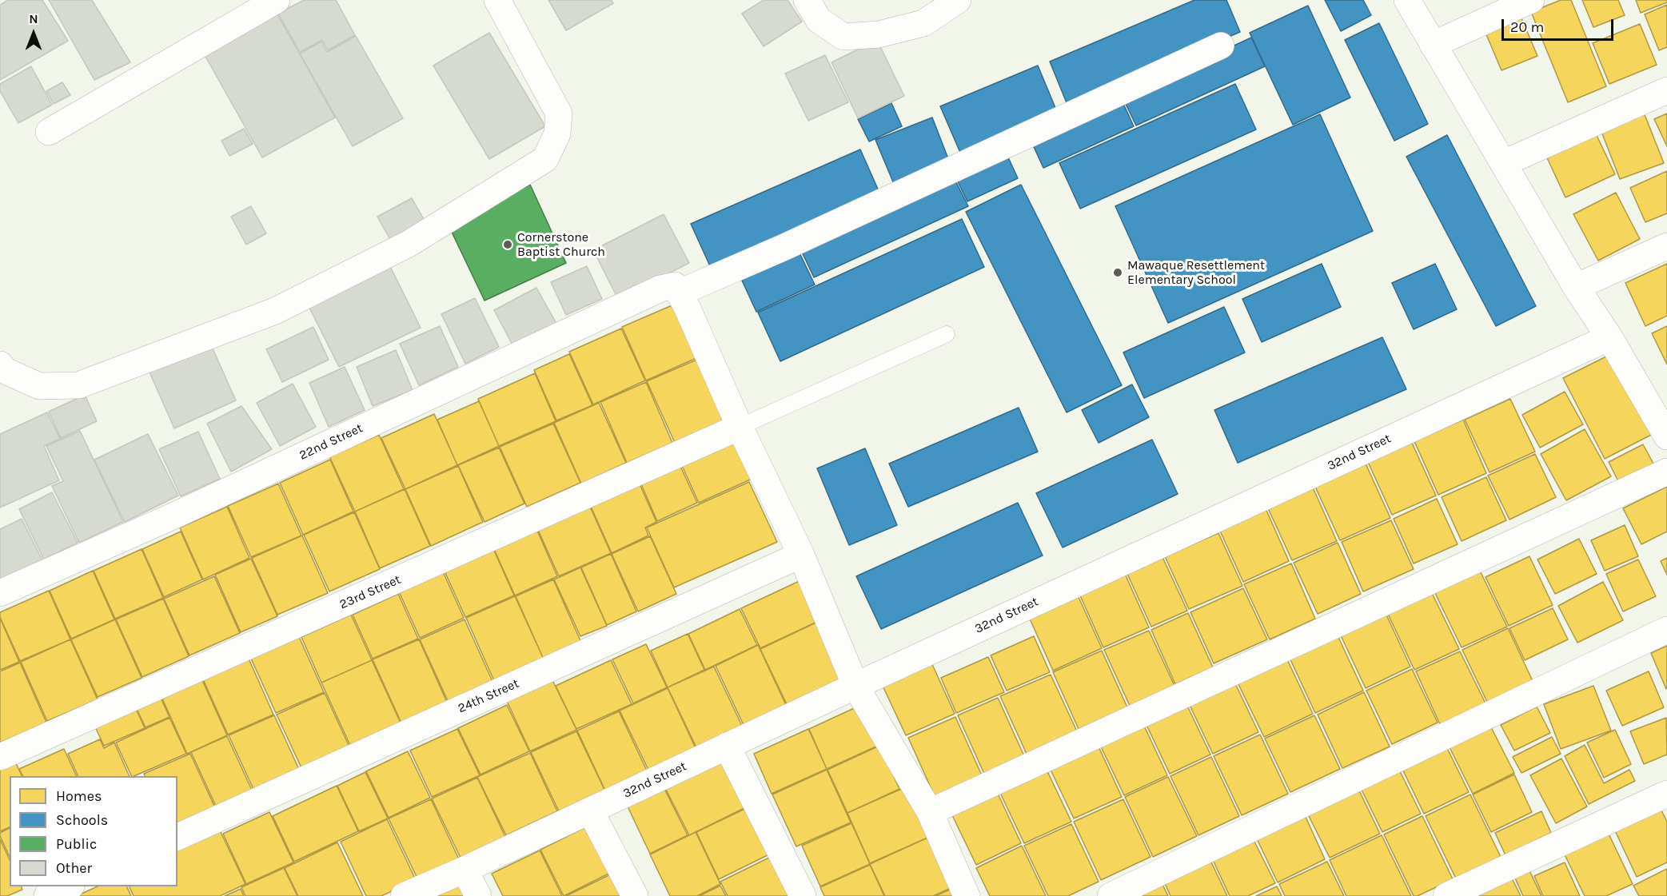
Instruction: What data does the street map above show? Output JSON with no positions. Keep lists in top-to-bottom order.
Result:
{
  "streets": {
    "street": [
      "22nd Street",
      "32nd Street",
      "23rd Street",
      "24th Street"
    ]
  },
  "places": ["Cornerstone Baptist Church", "Mawaque Resettlement Elementary School"],
  "legend": [
    "Homes",
    "Schools",
    "Public",
    "Other"
  ],
  "scale_bar": "20 m",
  "north": "top"
}
